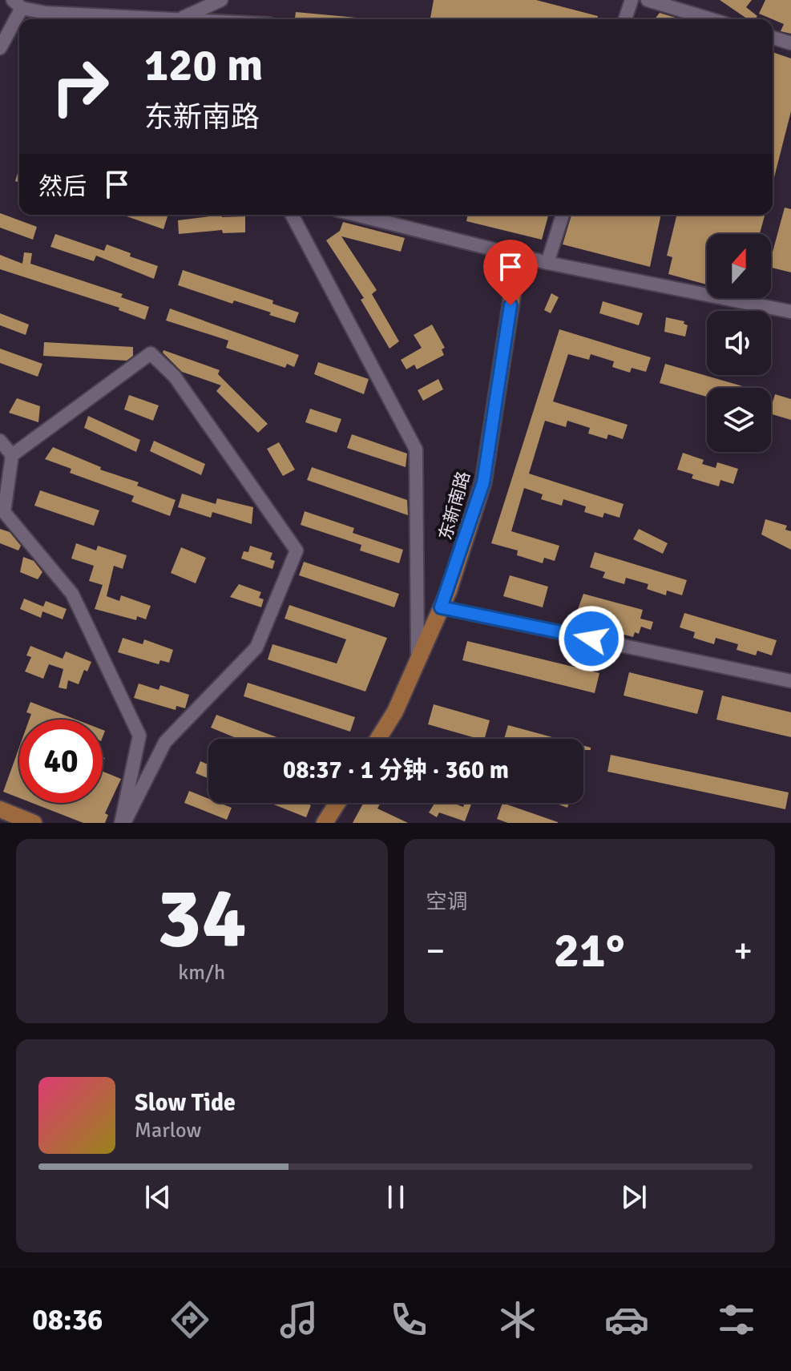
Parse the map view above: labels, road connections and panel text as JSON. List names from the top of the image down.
{
  "streets": {
    "main road": ["东新南路"]
  },
  "north": "top",
  "page": {
    "turn": ["120 m", "东新南路"],
    "then": "然后",
    "limit": "40",
    "trip": "08:37 · 1 分钟 · 360 m",
    "tile": [
      ["34", "km/h"],
      "空调"
    ],
    "heat": ["−", "21°", "+"],
    "song": ["Slow Tide", "Marlow"],
    "tabs": "08:36"
  }
}
